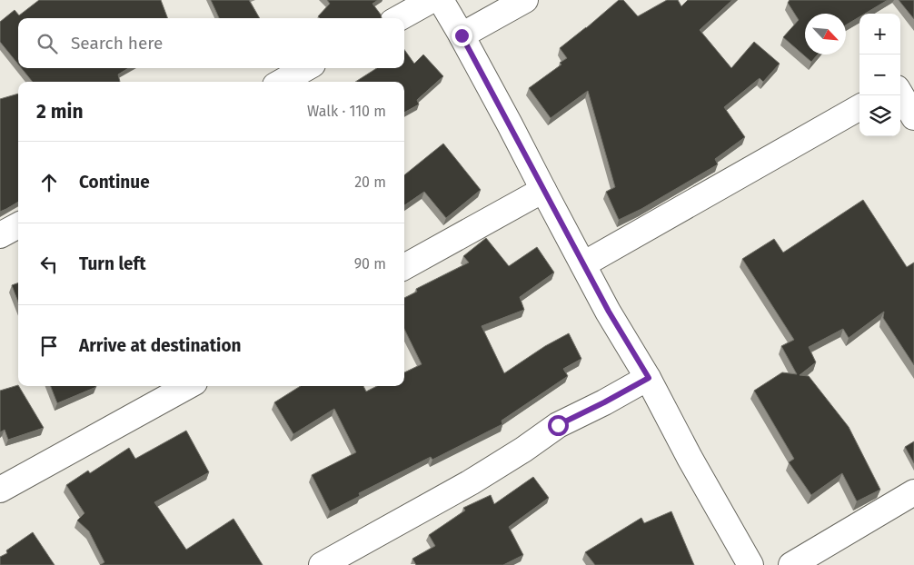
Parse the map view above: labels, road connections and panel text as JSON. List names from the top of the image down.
{
  "north": "bottom right",
  "page": {
    "map_buttons": ["+", "−"],
    "search": "Search here",
    "heading": ["2 min", "Walk · 110 m"],
    "list": [
      ["Continue", "20 m"],
      ["Turn left", "90 m"],
      "Arrive at destination"
    ]
  }
}
